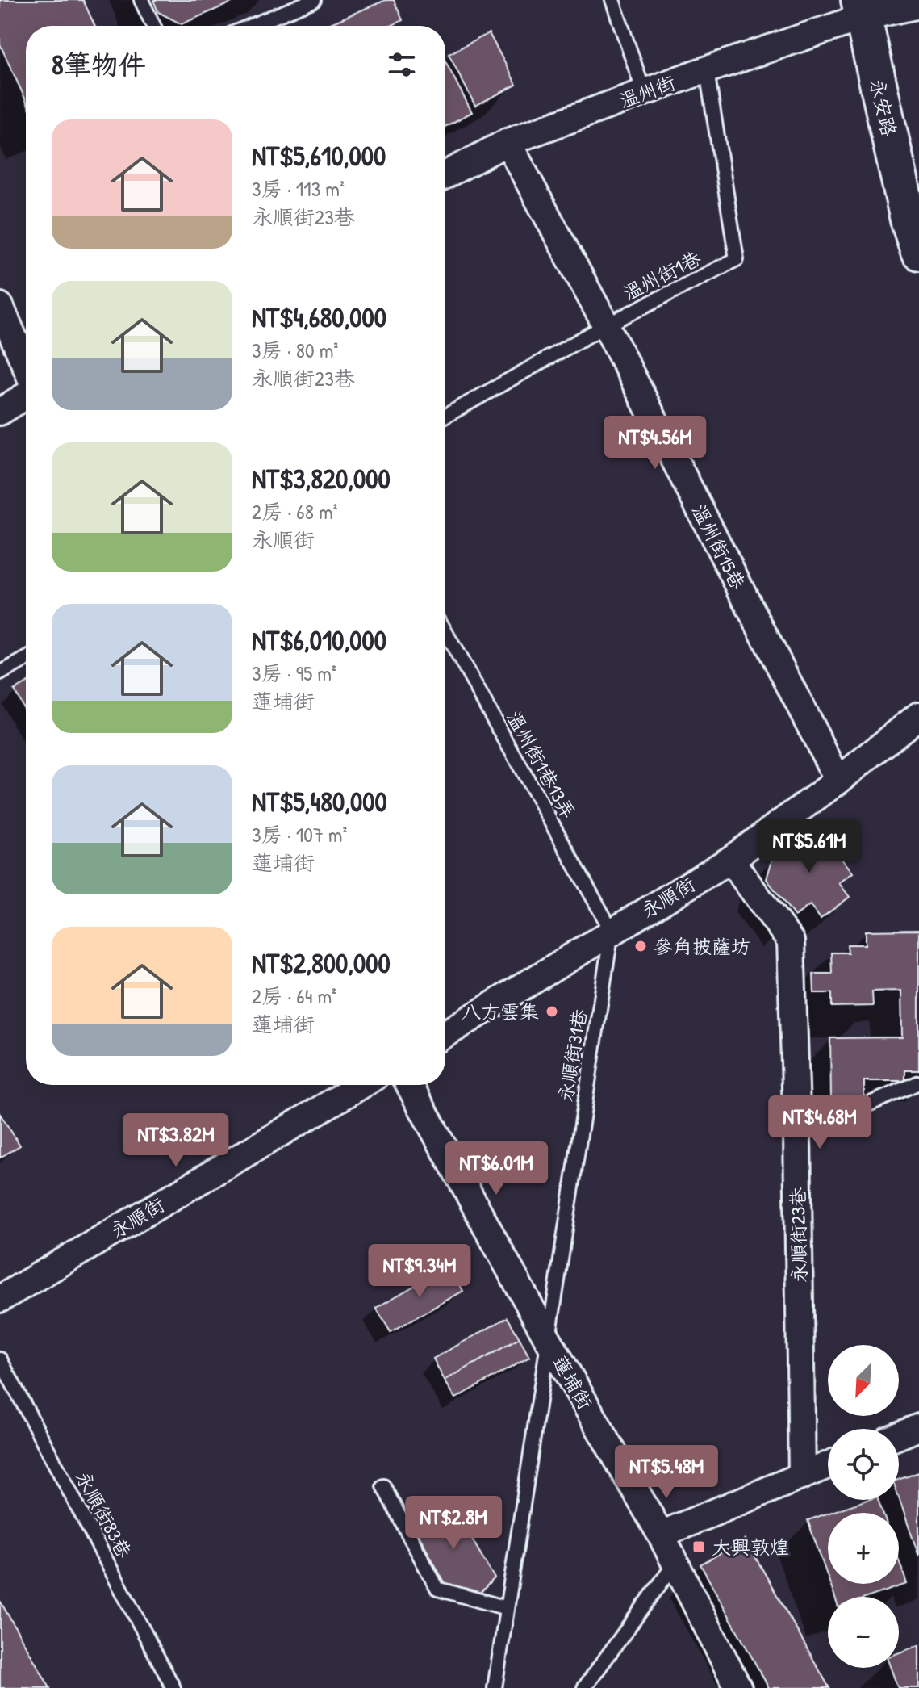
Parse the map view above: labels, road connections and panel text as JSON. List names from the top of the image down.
{
  "streets": {
    "main road": ["永安路"],
    "street": [
      "溫州街",
      "溫州街15巷",
      "永順街",
      "永順街23巷",
      "蓮埔街"
    ],
    "lane": [
      "溫州街1巷",
      "溫州街1巷13弄",
      "永順街31巷",
      "永順街83巷"
    ]
  },
  "crossings": [
    ["溫州街", "永安路"],
    ["溫州街", "溫州街1巷"],
    ["溫州街", "溫州街15巷"],
    ["溫州街1巷", "溫州街15巷"],
    ["溫州街15巷", "永順街"],
    ["溫州街1巷13弄", "永順街"],
    ["溫州街1巷13弄", "永順街31巷"],
    ["永順街", "永順街31巷"],
    ["永順街", "永順街23巷"],
    ["永順街31巷", "蓮埔街"]
  ],
  "places": {
    "other": ["參角披薩坊", "八方雲集"],
    "transit": ["大興敦煌"]
  },
  "north": "bottom left",
  "page": {
    "heading": "8筆物件",
    "list": [
      {
        "name": "NT$5,610,000",
        "note": "3房 · 113 m² · 永順街23巷"
      },
      {
        "name": "NT$4,680,000",
        "note": "3房 · 80 m² · 永順街23巷"
      },
      {
        "name": "NT$3,820,000",
        "note": "2房 · 68 m² · 永順街"
      },
      {
        "name": "NT$6,010,000",
        "note": "3房 · 95 m² · 蓮埔街"
      },
      {
        "name": "NT$5,480,000",
        "note": "3房 · 107 m² · 蓮埔街"
      },
      {
        "name": "NT$2,800,000",
        "note": "2房 · 64 m² · 蓮埔街"
      }
    ],
    "price": [
      "NT$4.56M",
      "NT$5.61M",
      "NT$4.68M",
      "NT$3.82M",
      "NT$6.01M",
      "NT$9.34M",
      "NT$5.48M",
      "NT$2.8M"
    ],
    "map_buttons": ["+", "−"]
  }
}
